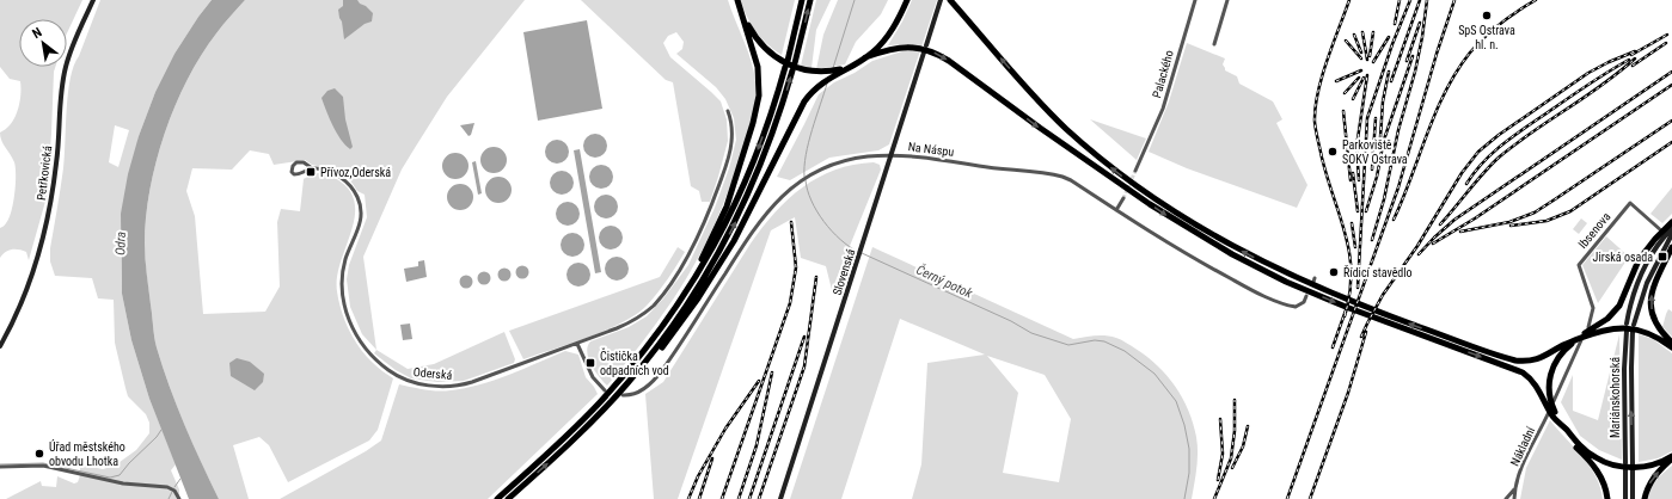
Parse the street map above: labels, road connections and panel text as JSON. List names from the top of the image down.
{
  "streets": {
    "street": [
      "Palackého",
      "Na Náspu",
      "Petřkovická",
      "Ibsenova",
      "Slovenská",
      "Oderská",
      "Mariánskohorská",
      "Nákladní"
    ]
  },
  "crossings": [
    ["Na Náspu", "Slovenská"]
  ],
  "water": ["Odra", "Černý potok"],
  "places": {
    "other": [
      "SpS Ostrava hl. n.",
      "Parkoviště SOKV Ostrava",
      "Řídicí stavědlo",
      "Úřad městského obvodu Lhotka"
    ],
    "transit": ["Přívoz,Oderská", "Jirská osada", "Čistička odpadních vod"]
  },
  "north": "top left"
}
